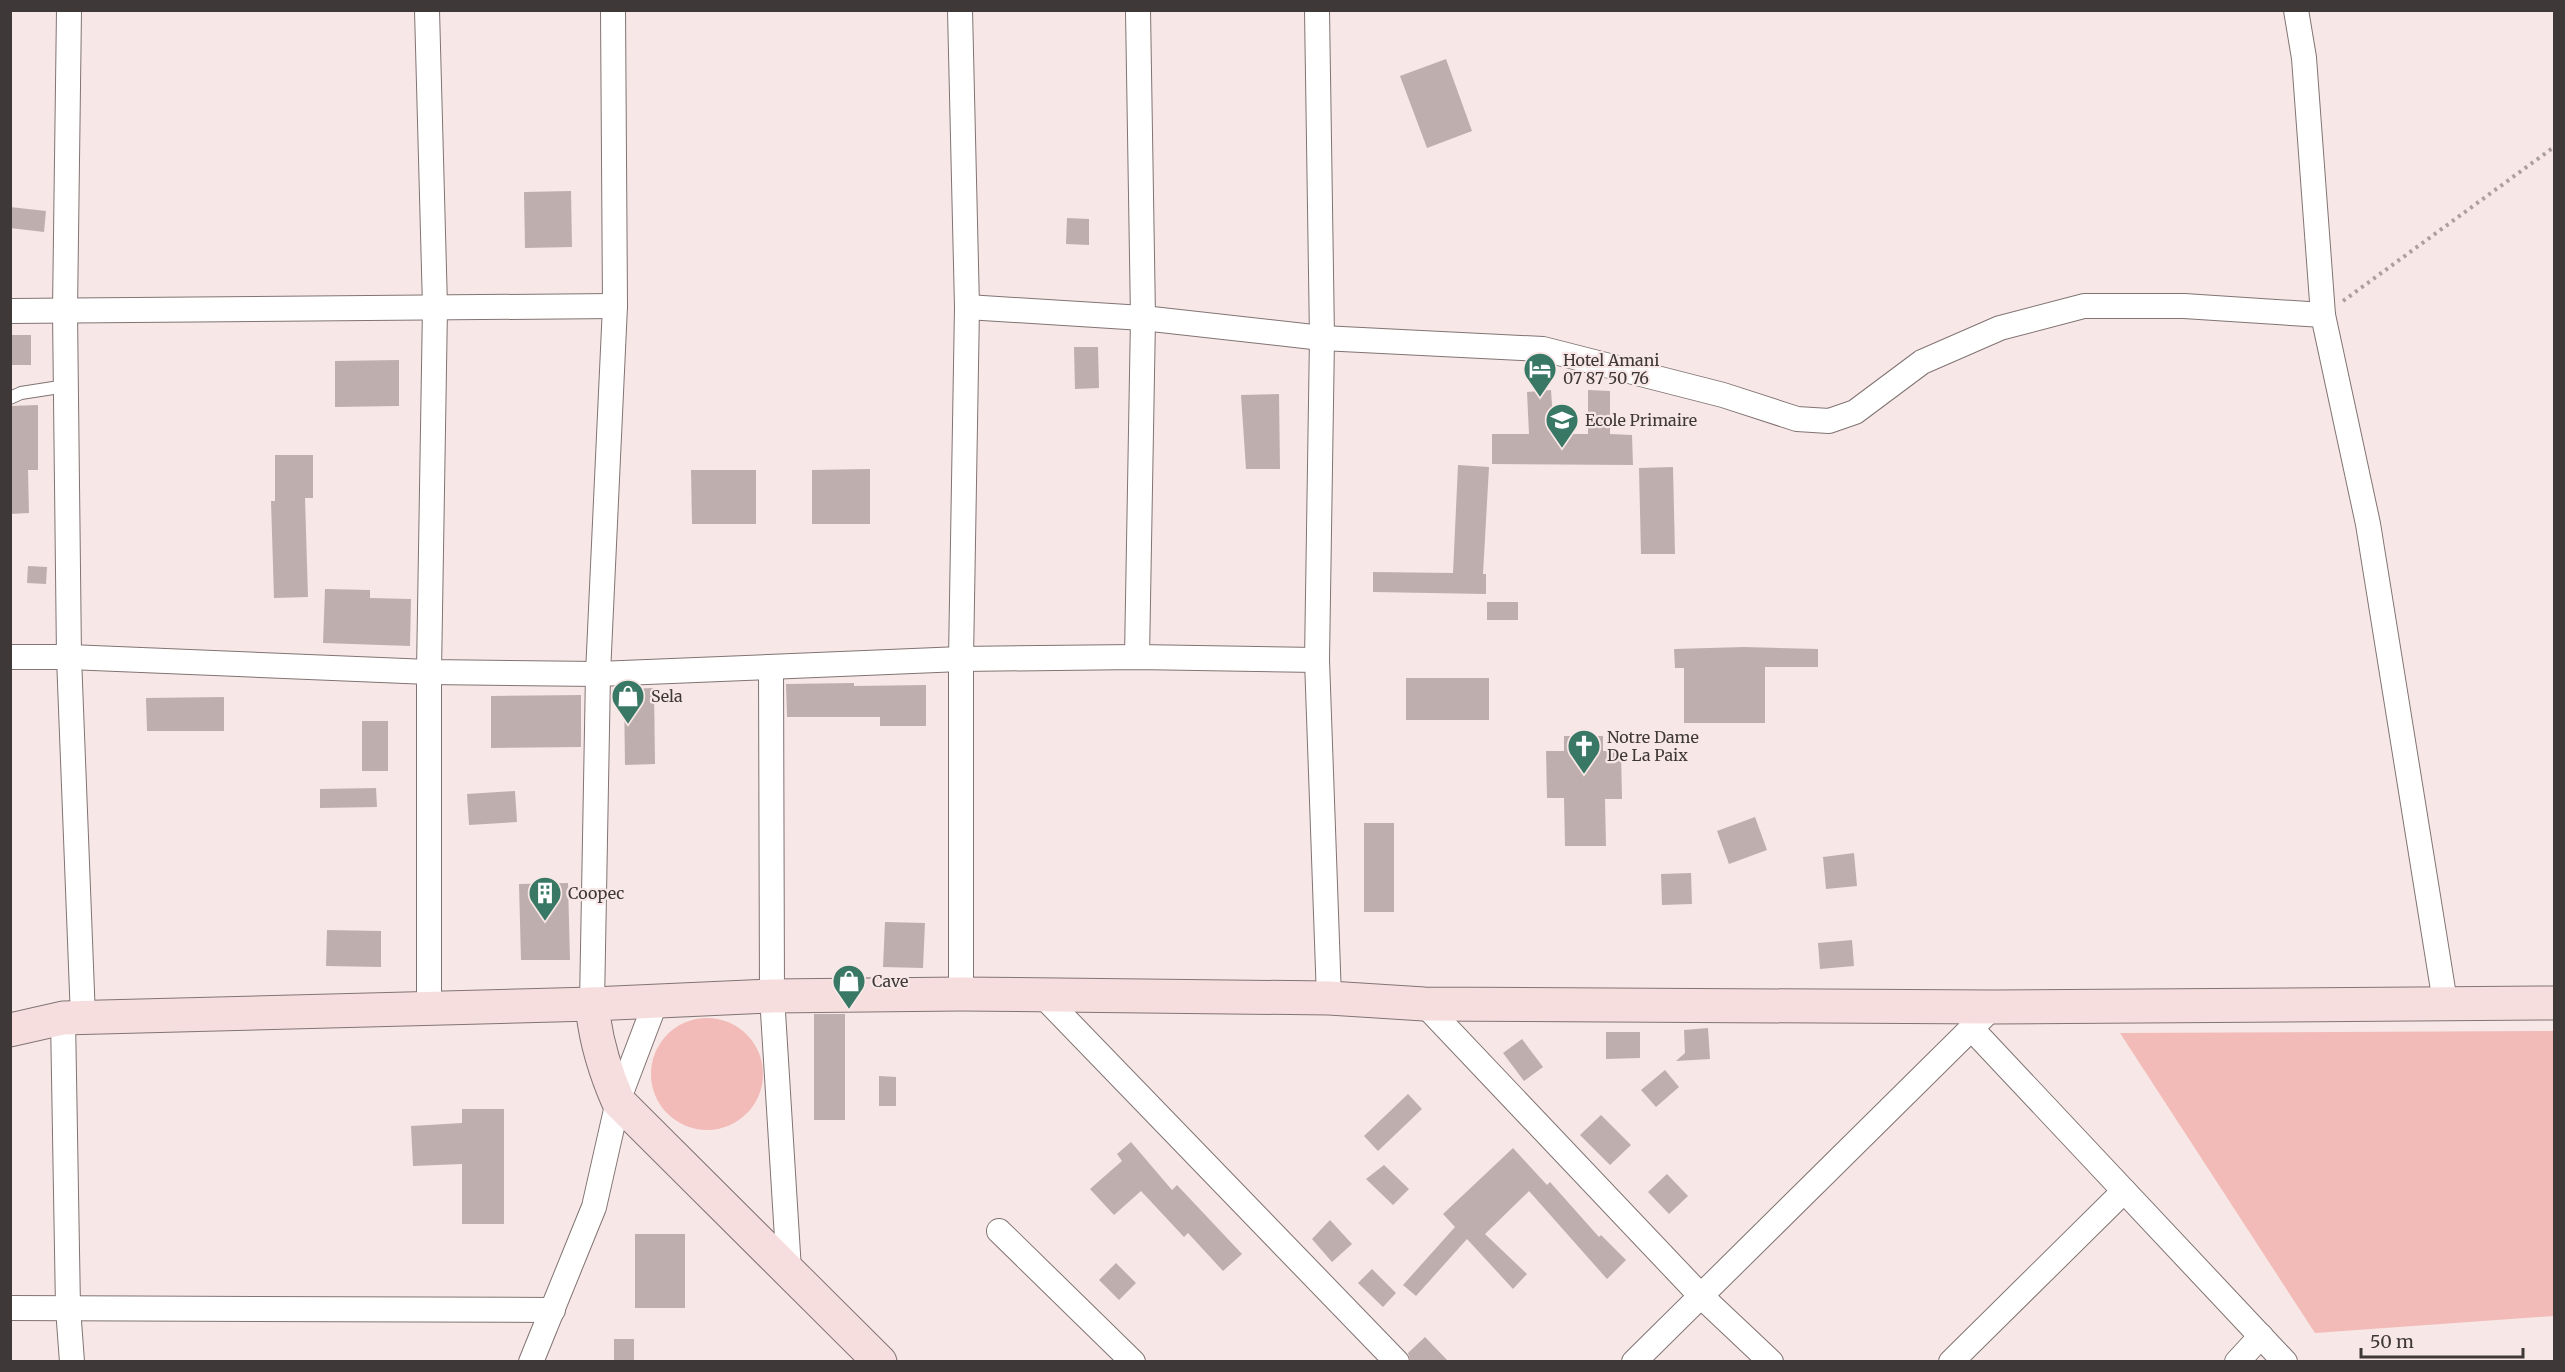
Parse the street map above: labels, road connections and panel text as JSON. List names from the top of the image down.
{
  "places": {
    "hotel": ["Hotel Amani 07 87 50 76"],
    "school or university": ["Ecole Primaire"],
    "shop": ["Sela", "Cave"],
    "church": ["Notre Dame De La Paix"],
    "building": ["Coopec"]
  },
  "scale_bar": "50 m"
}
